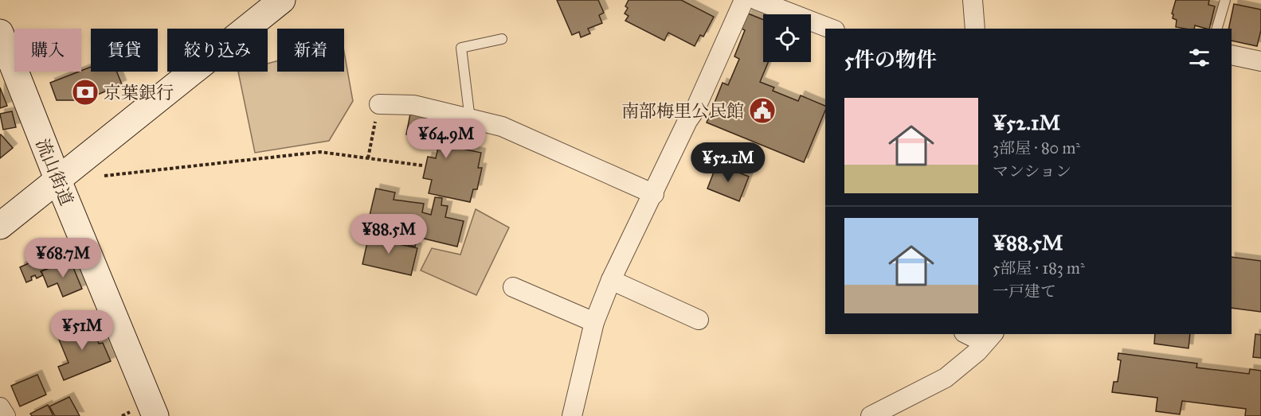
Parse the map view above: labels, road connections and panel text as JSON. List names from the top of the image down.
{
  "streets": {
    "street": ["流山街道"]
  },
  "places": {
    "bank": ["京葉銀行"],
    "public building": ["南部梅里公民館"]
  },
  "page": {
    "chip": [
      "購入",
      "賃貸",
      "絞り込み",
      "新着"
    ],
    "heading": "5件の物件",
    "list": [
      {
        "name": "¥52.1M",
        "note": "3部屋 · 80 m² · マンション"
      },
      {
        "name": "¥88.5M",
        "note": "5部屋 · 183 m² · 一戸建て"
      }
    ],
    "price": [
      "¥64.9M",
      "¥52.1M",
      "¥88.5M",
      "¥68.7M",
      "¥51M"
    ]
  }
}
